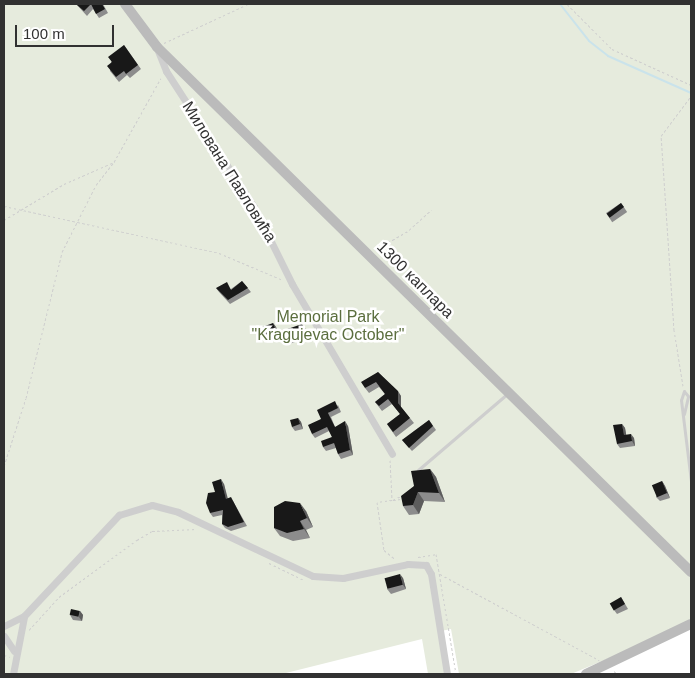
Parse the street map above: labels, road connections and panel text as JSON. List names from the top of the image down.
{
  "streets": {
    "main road": ["1300 каплара"],
    "street": ["Милована Павловића"]
  },
  "crossings": [
    ["Милована Павловића", "1300 каплара"]
  ],
  "parks": ["Memorial Park \"Kragujevac October\""],
  "scale_bar": "100 m"
}
